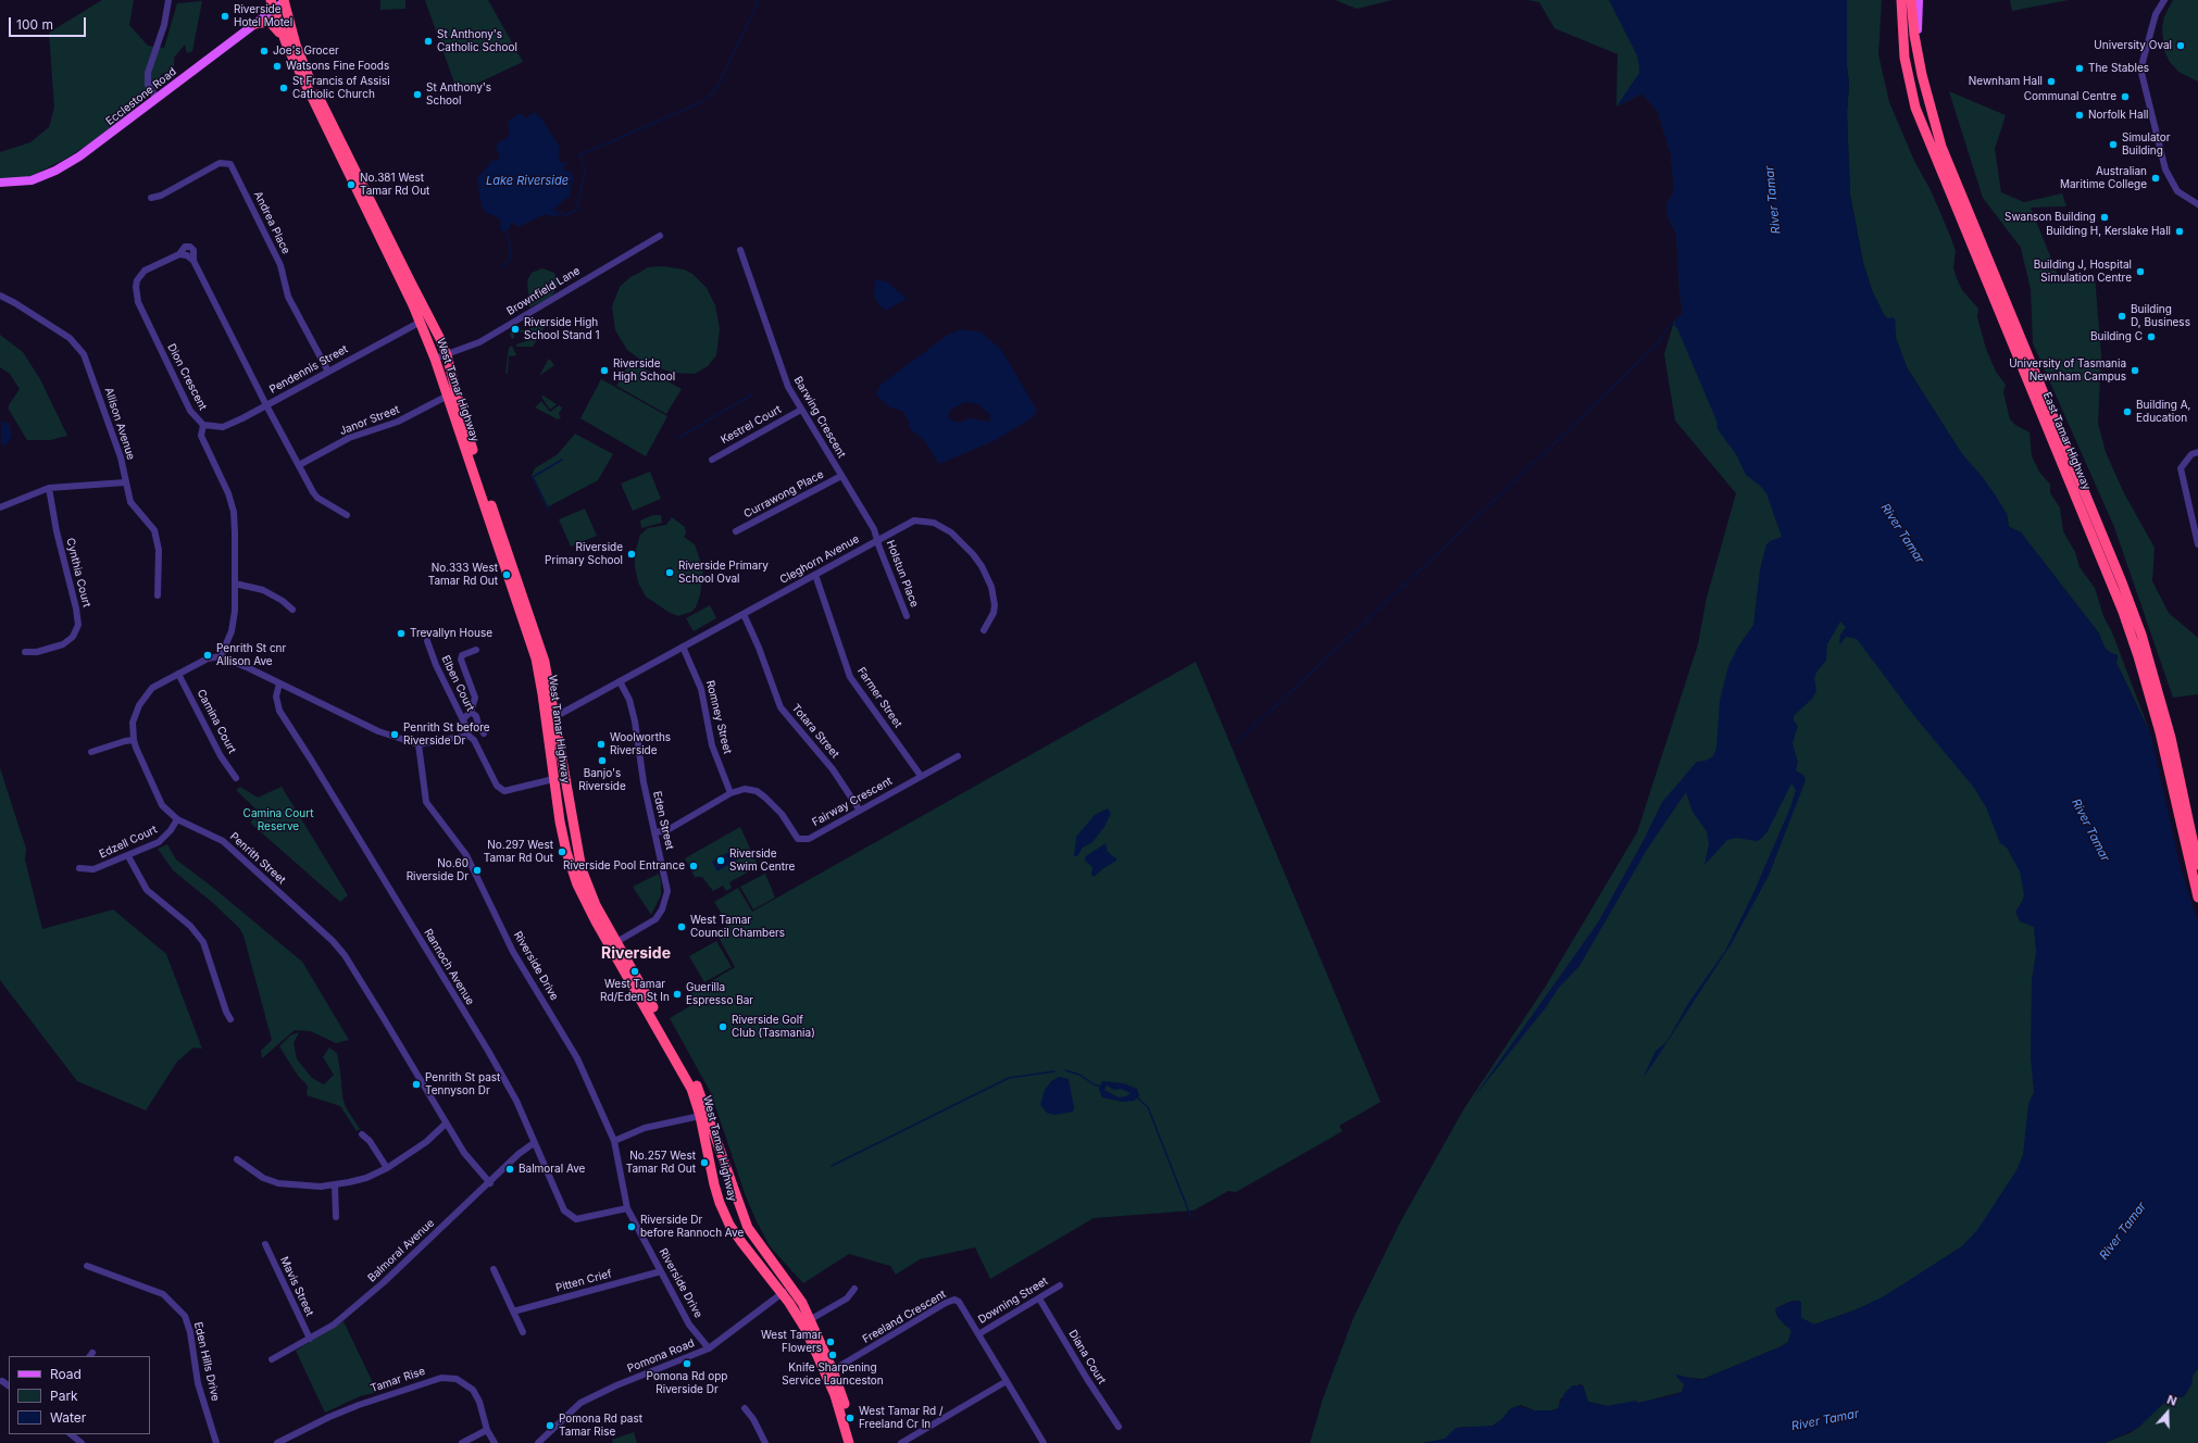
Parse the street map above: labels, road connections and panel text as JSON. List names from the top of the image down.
{
  "streets": {
    "highway": ["West Tamar Highway", "East Tamar Highway"],
    "main road": ["Ecclestone Road"],
    "street": [
      "Andrea Place",
      "Brownfield Lane",
      "Pendennis Street",
      "Dion Crescent",
      "Barwing Crescent",
      "Janor Street",
      "Allison Avenue",
      "Kestrel Court",
      "Currawong Place",
      "Cleghorn Avenue",
      "Cynthia Court",
      "Holstun Place",
      "Elben Court",
      "Farmer Street",
      "Romney Street",
      "Camina Court",
      "Totara Street",
      "Fairway Crescent",
      "Eden Street",
      "Edzell Court",
      "Penrith Street",
      "Riverside Drive",
      "Rannoch Avenue",
      "Balmoral Avenue",
      "Pitten Crief",
      "Mavis Street",
      "Downing Street",
      "Freeland Crescent",
      "Pomona Road",
      "Diana Court",
      "Eden Hills Drive",
      "Tamar Rise"
    ]
  },
  "crossings": [
    ["Ecclestone Road", "West Tamar Highway"],
    ["Andrea Place", "Pendennis Street"],
    ["Brownfield Lane", "West Tamar Highway"],
    ["Pendennis Street", "Dion Crescent"],
    ["Pendennis Street", "West Tamar Highway"],
    ["Dion Crescent", "Janor Street"],
    ["Dion Crescent", "Penrith Street"],
    ["West Tamar Highway", "Janor Street"],
    ["West Tamar Highway", "Cleghorn Avenue"],
    ["West Tamar Highway", "Eden Street"],
    ["West Tamar Highway", "Freeland Crescent"],
    ["West Tamar Highway", "Pomona Road"],
    ["Barwing Crescent", "Kestrel Court"],
    ["Barwing Crescent", "Currawong Place"],
    ["Barwing Crescent", "Cleghorn Avenue"],
    ["Barwing Crescent", "Holstun Place"],
    ["Cleghorn Avenue", "Holstun Place"],
    ["Cleghorn Avenue", "Farmer Street"],
    ["Cleghorn Avenue", "Romney Street"],
    ["Cleghorn Avenue", "Totara Street"],
    ["Cleghorn Avenue", "Eden Street"],
    ["Farmer Street", "Fairway Crescent"],
    ["Romney Street", "Fairway Crescent"],
    ["Camina Court", "Penrith Street"],
    ["Totara Street", "Fairway Crescent"],
    ["Fairway Crescent", "Eden Street"],
    ["Edzell Court", "Penrith Street"],
    ["Penrith Street", "Balmoral Avenue"],
    ["Riverside Drive", "Rannoch Avenue"],
    ["Riverside Drive", "Pitten Crief"],
    ["Riverside Drive", "Pomona Road"],
    ["Rannoch Avenue", "Balmoral Avenue"],
    ["Balmoral Avenue", "Mavis Street"],
    ["Downing Street", "Freeland Crescent"],
    ["Downing Street", "Diana Court"]
  ],
  "districts": ["Riverside"],
  "water": ["Lake Riverside", "River Tamar"],
  "parks": ["Camina Court Reserve"],
  "places": [
    "Riverside Hotel Motel",
    "St Anthony's Catholic School",
    "University Oval",
    "Joe's Grocer",
    "Watsons Fine Foods",
    "The Stables",
    "Newnham Hall",
    "St Francis of Assisi Catholic Church",
    "St Anthony's School",
    "Communal Centre",
    "Norfolk Hall",
    "Simulator Building",
    "Australian Maritime College",
    "No.381 West Tamar Rd Out",
    "Swanson Building",
    "Building H, Kerslake Hall",
    "Building J, Hospital Simulation Centre",
    "Building D, Business",
    "Riverside High School Stand 1",
    "Building C",
    "Riverside High School",
    "University of Tasmania Newnham Campus",
    "Building A, Education",
    "Riverside Primary School",
    "Riverside Primary School Oval",
    "No.333 West Tamar Rd Out",
    "Trevallyn House",
    "Penrith St cnr Allison Ave",
    "Penrith St before Riverside Dr",
    "Woolworths Riverside",
    "Banjo's Riverside",
    "No.297 West Tamar Rd Out",
    "Riverside Swim Centre",
    "Riverside Pool Entrance",
    "No.60 Riverside Dr",
    "West Tamar Council Chambers",
    "West Tamar Rd/Eden St In",
    "Guerilla Espresso Bar",
    "Riverside Golf Club (Tasmania)",
    "Penrith St past Tennyson Dr",
    "No.257 West Tamar Rd Out",
    "Balmoral Ave",
    "Riverside Dr before Rannoch Ave",
    "West Tamar Flowers",
    "Knife Sharpening Service Launceston",
    "Pomona Rd opp Riverside Dr",
    "West Tamar Rd / Freeland Cr In",
    "Pomona Rd past Tamar Rise"
  ],
  "legend": ["Road", "Park", "Water"],
  "scale_bar": "100 m",
  "north": "top"
}
